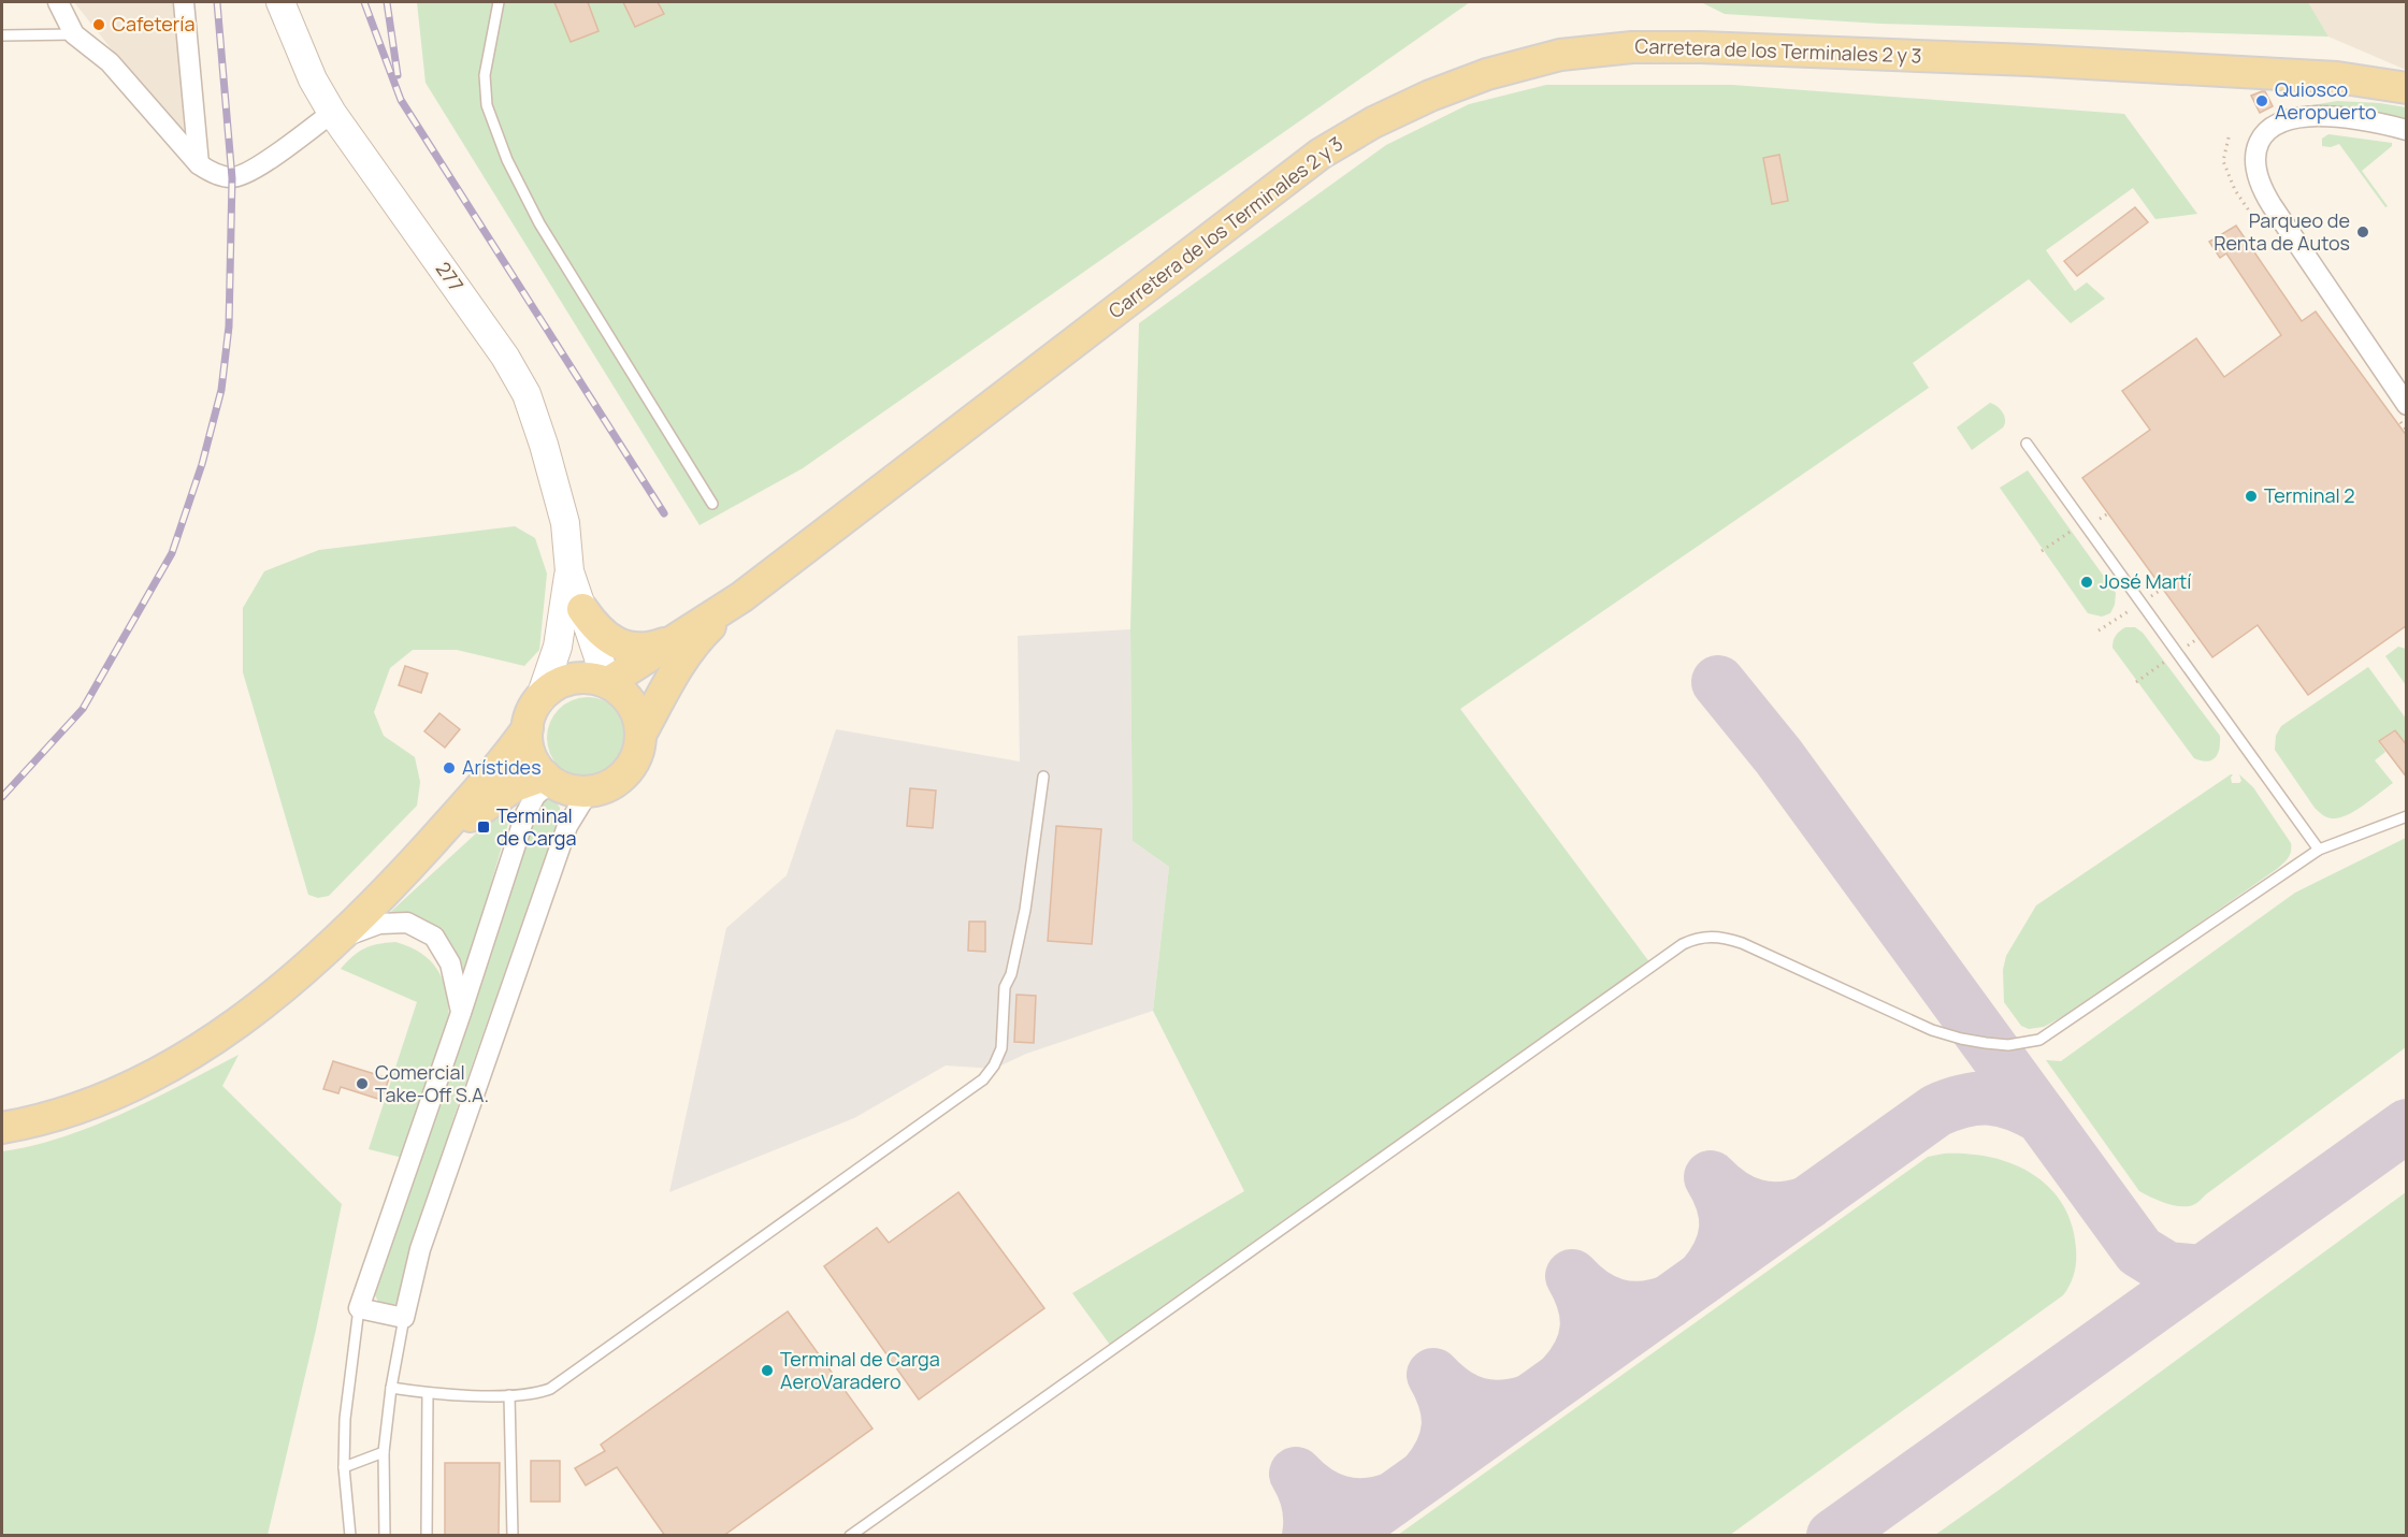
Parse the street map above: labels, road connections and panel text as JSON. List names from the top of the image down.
{
  "streets": {
    "main road": ["Carretera de los Terminales 2 y 3"],
    "street": ["277"]
  },
  "crossings": [
    ["Carretera de los Terminales 2 y 3", "277"]
  ],
  "places": {
    "other": [
      "Cafetería",
      "Quiosco Aeropuerto",
      "Parqueo de Renta de Autos",
      "Terminal 2",
      "José Martí",
      "Arístides",
      "Comercial Take-Off S.A.",
      "Terminal de Carga AeroVaradero"
    ],
    "transit": ["Terminal de Carga"]
  }
}
